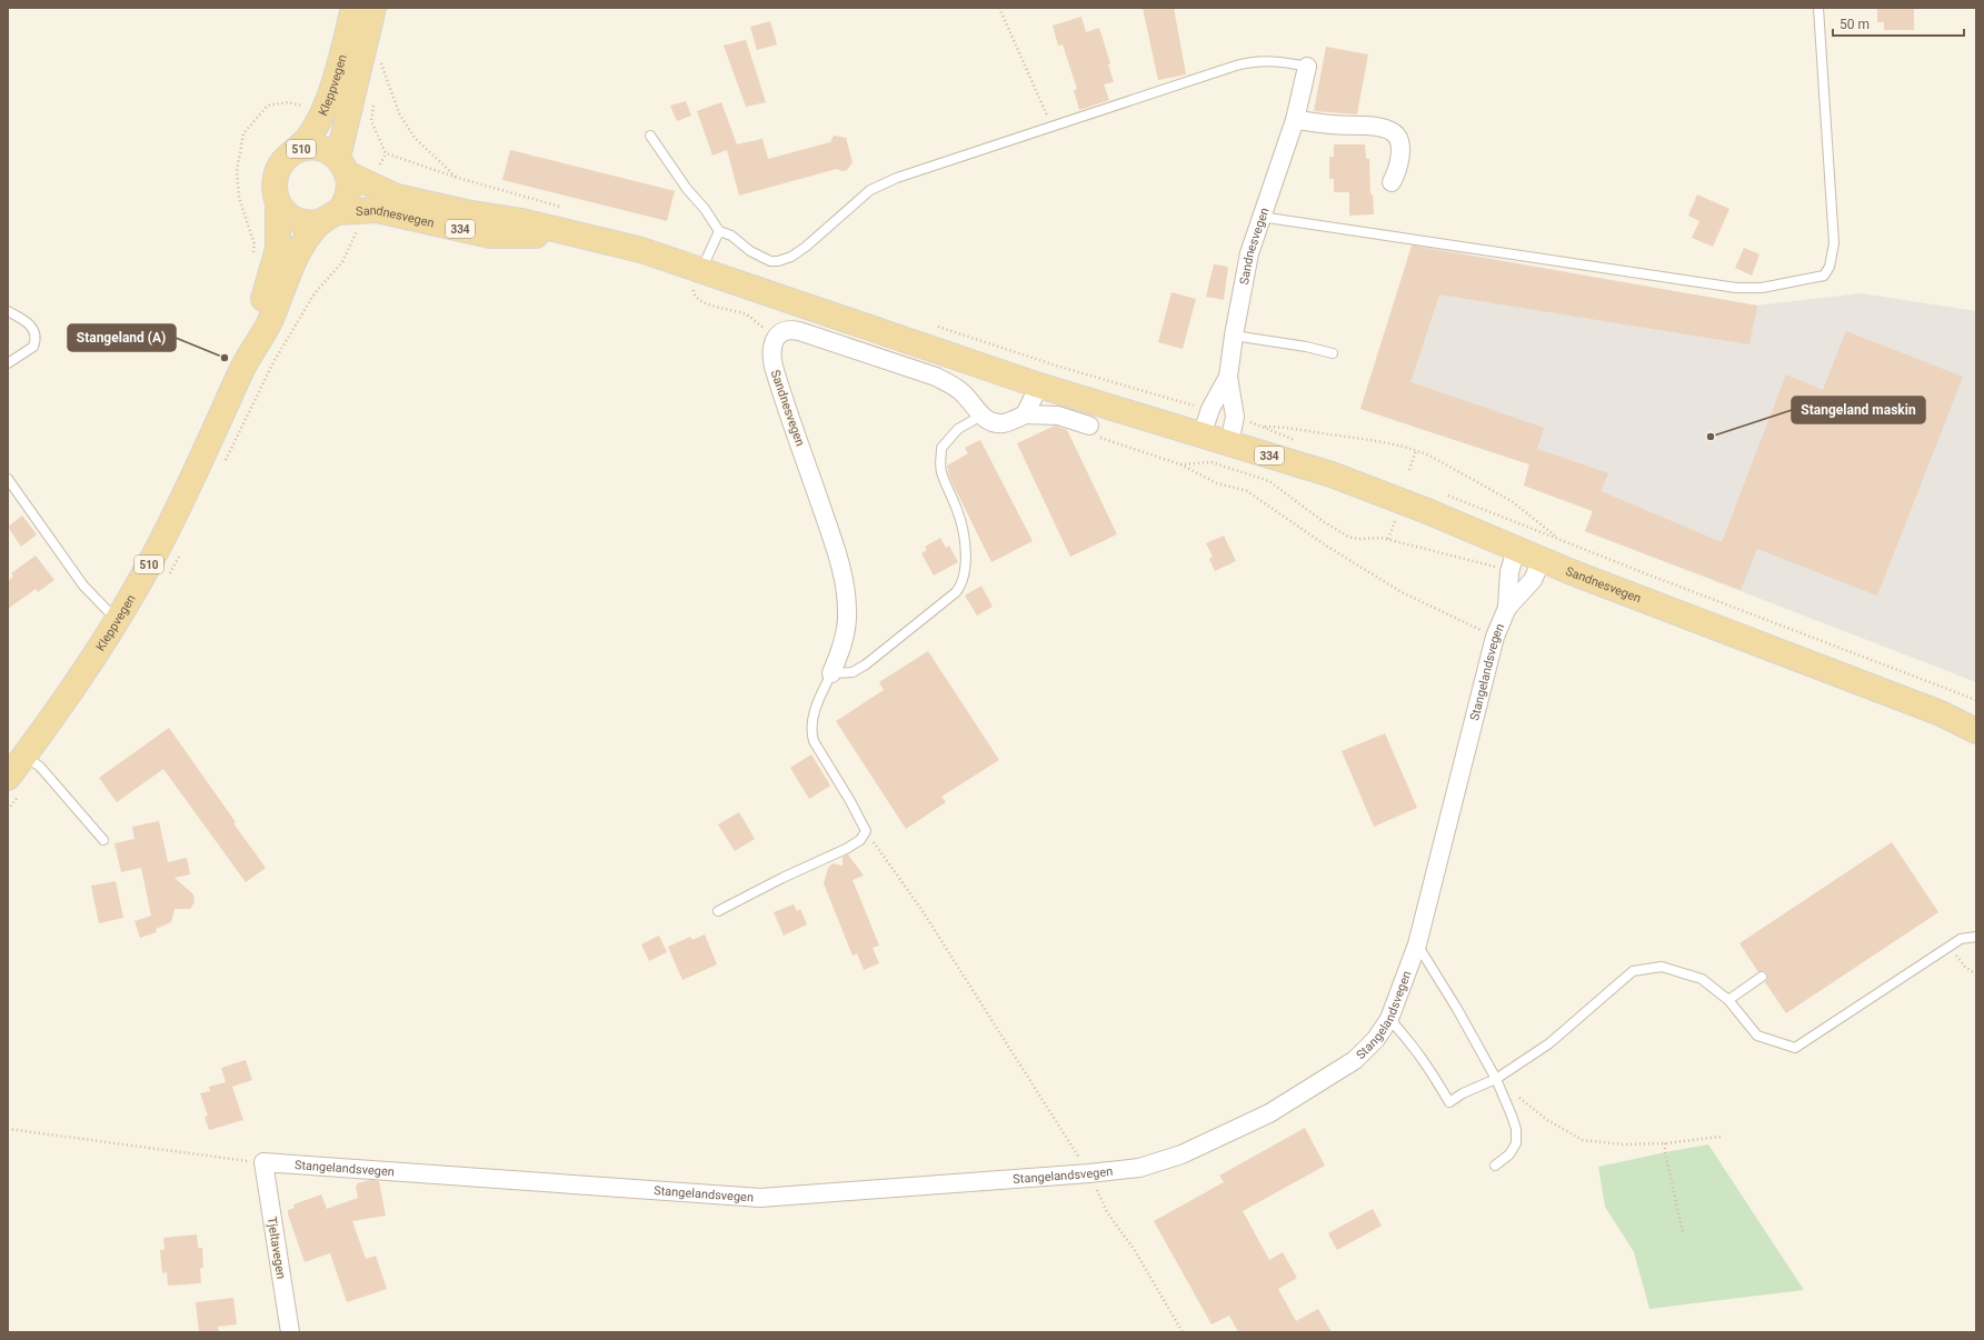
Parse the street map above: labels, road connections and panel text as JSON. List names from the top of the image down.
{
  "streets": {
    "main road": [
      "Kleppvegen",
      "510",
      "Sandnesvegen",
      "334"
    ],
    "street": ["Stangelandsvegen", "Tjeltavegen"]
  },
  "crossings": [
    ["Kleppvegen", "510"],
    ["Kleppvegen", "Sandnesvegen"],
    ["510", "Sandnesvegen"],
    ["Sandnesvegen", "334"],
    ["Sandnesvegen", "Stangelandsvegen"],
    ["Stangelandsvegen", "Tjeltavegen"]
  ],
  "places": ["Stangeland (A)", "Stangeland maskin"],
  "scale_bar": "50 m"
}
